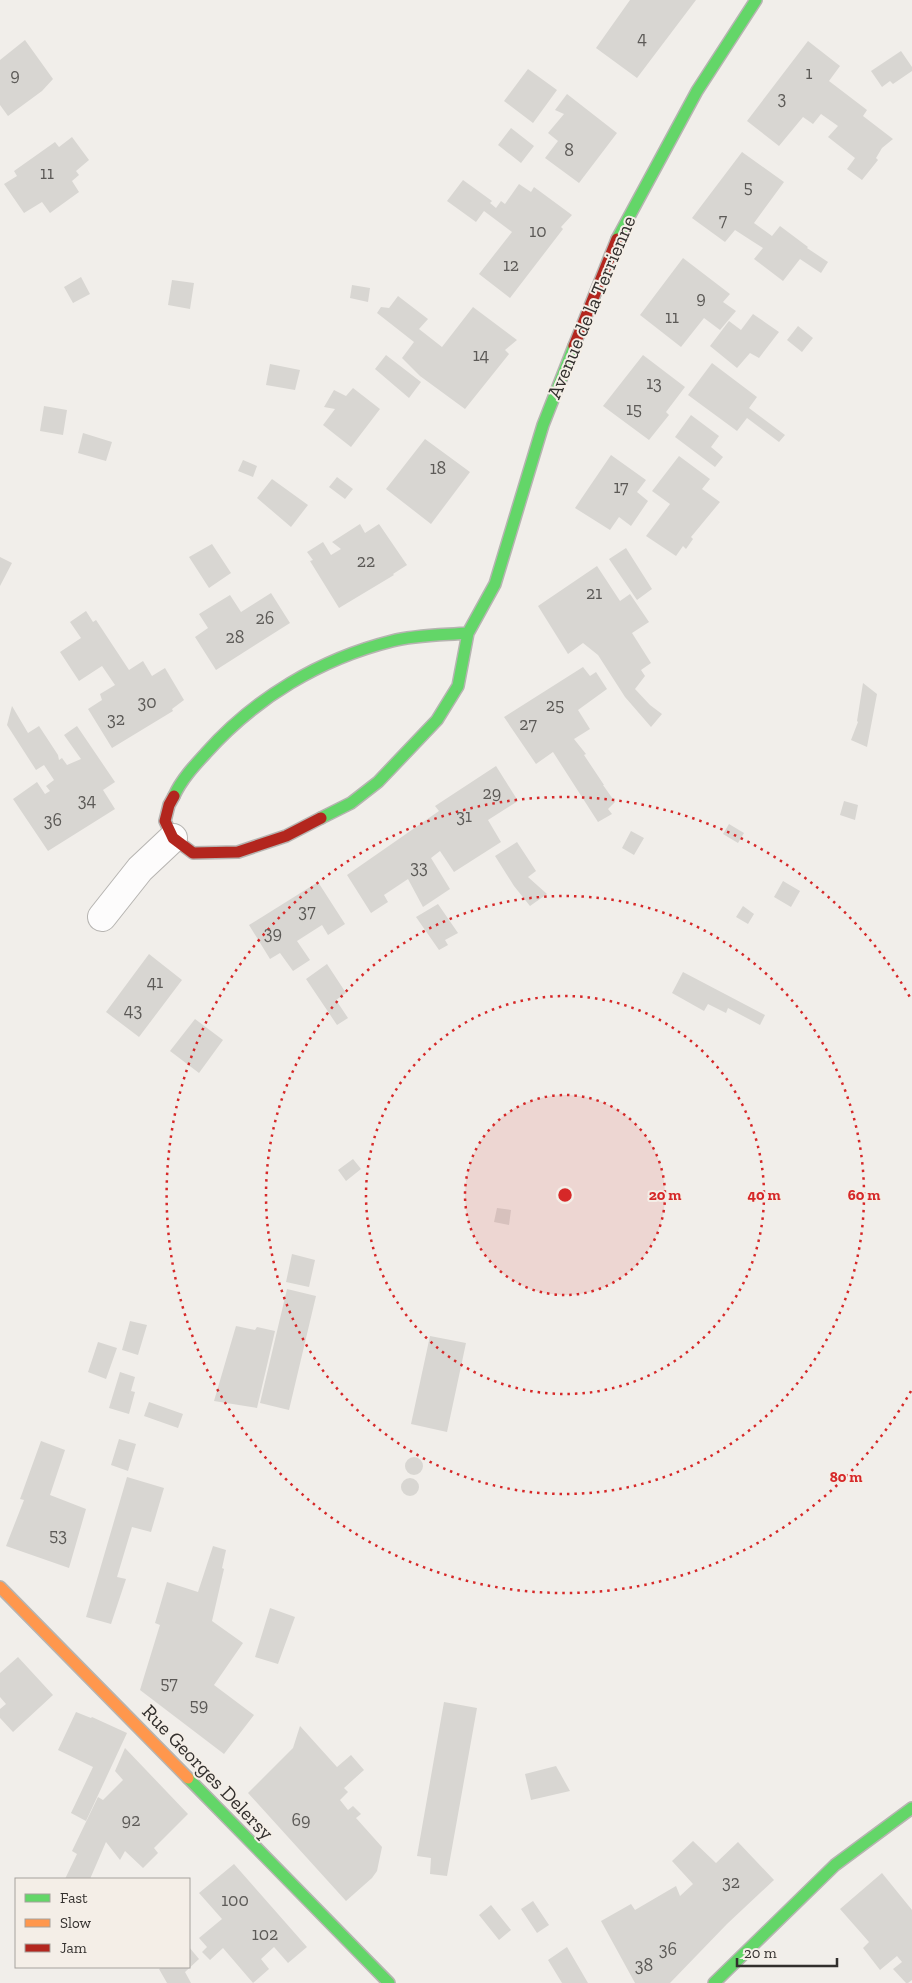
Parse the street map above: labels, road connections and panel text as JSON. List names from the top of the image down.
{
  "streets": {
    "street": ["Avenue de la Terrienne", "Rue Georges Delersy"]
  },
  "house_numbers": [
    "4",
    "1",
    "9",
    "3",
    "8",
    "11",
    "5",
    "7",
    "10",
    "12",
    "9",
    "11",
    "14",
    "13",
    "15",
    "18",
    "17",
    "22",
    "21",
    "26",
    "28",
    "30",
    "25",
    "32",
    "27",
    "29",
    "34",
    "31",
    "36",
    "33",
    "37",
    "39",
    "41",
    "43",
    "53",
    "57",
    "59",
    "92",
    "69",
    "32",
    "100",
    "102",
    "36",
    "38"
  ],
  "legend": ["Fast", "Slow", "Jam"],
  "scale_bar": "20 m",
  "rings": [
    "20 m",
    "40 m",
    "60 m",
    "80 m"
  ]
}
